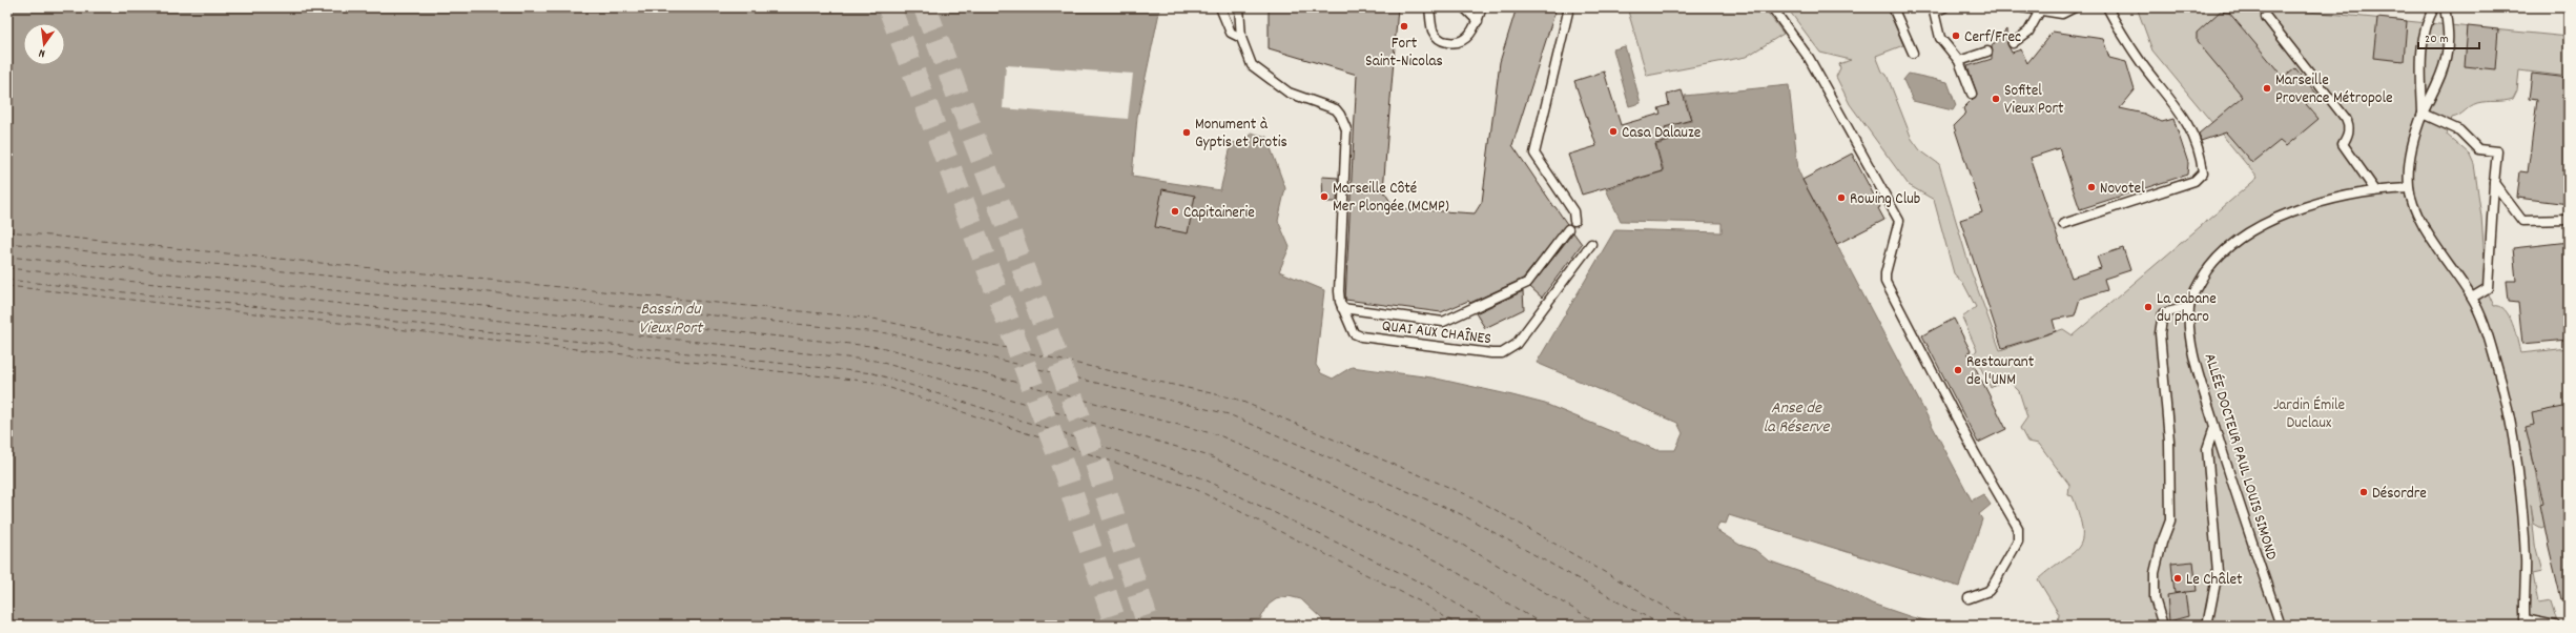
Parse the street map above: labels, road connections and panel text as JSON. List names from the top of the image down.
{
  "streets": {
    "lane": ["QUAI AUX CHAÎNES", "ALLÉE DOCTEUR PAUL LOUIS SIMOND"]
  },
  "water": ["Bassin du Vieux Port", "Anse de la Réserve"],
  "parks": ["Jardin Émile Duclaux"],
  "places": [
    "Fort Saint-Nicolas",
    "Cerf/Frec",
    "Marseille Provence Métropole",
    "Sofitel Vieux Port",
    "Casa Dalauze",
    "Monument à Gyptis et Protis",
    "Novotel",
    "Marseille Côté Mer Plongée (MCMP)",
    "Rowing Club",
    "Capitainerie",
    "La cabane du pharo",
    "Restaurant de l'UNM",
    "Désordre",
    "Le Châlet"
  ],
  "scale_bar": "20 m",
  "north": "bottom"
}
